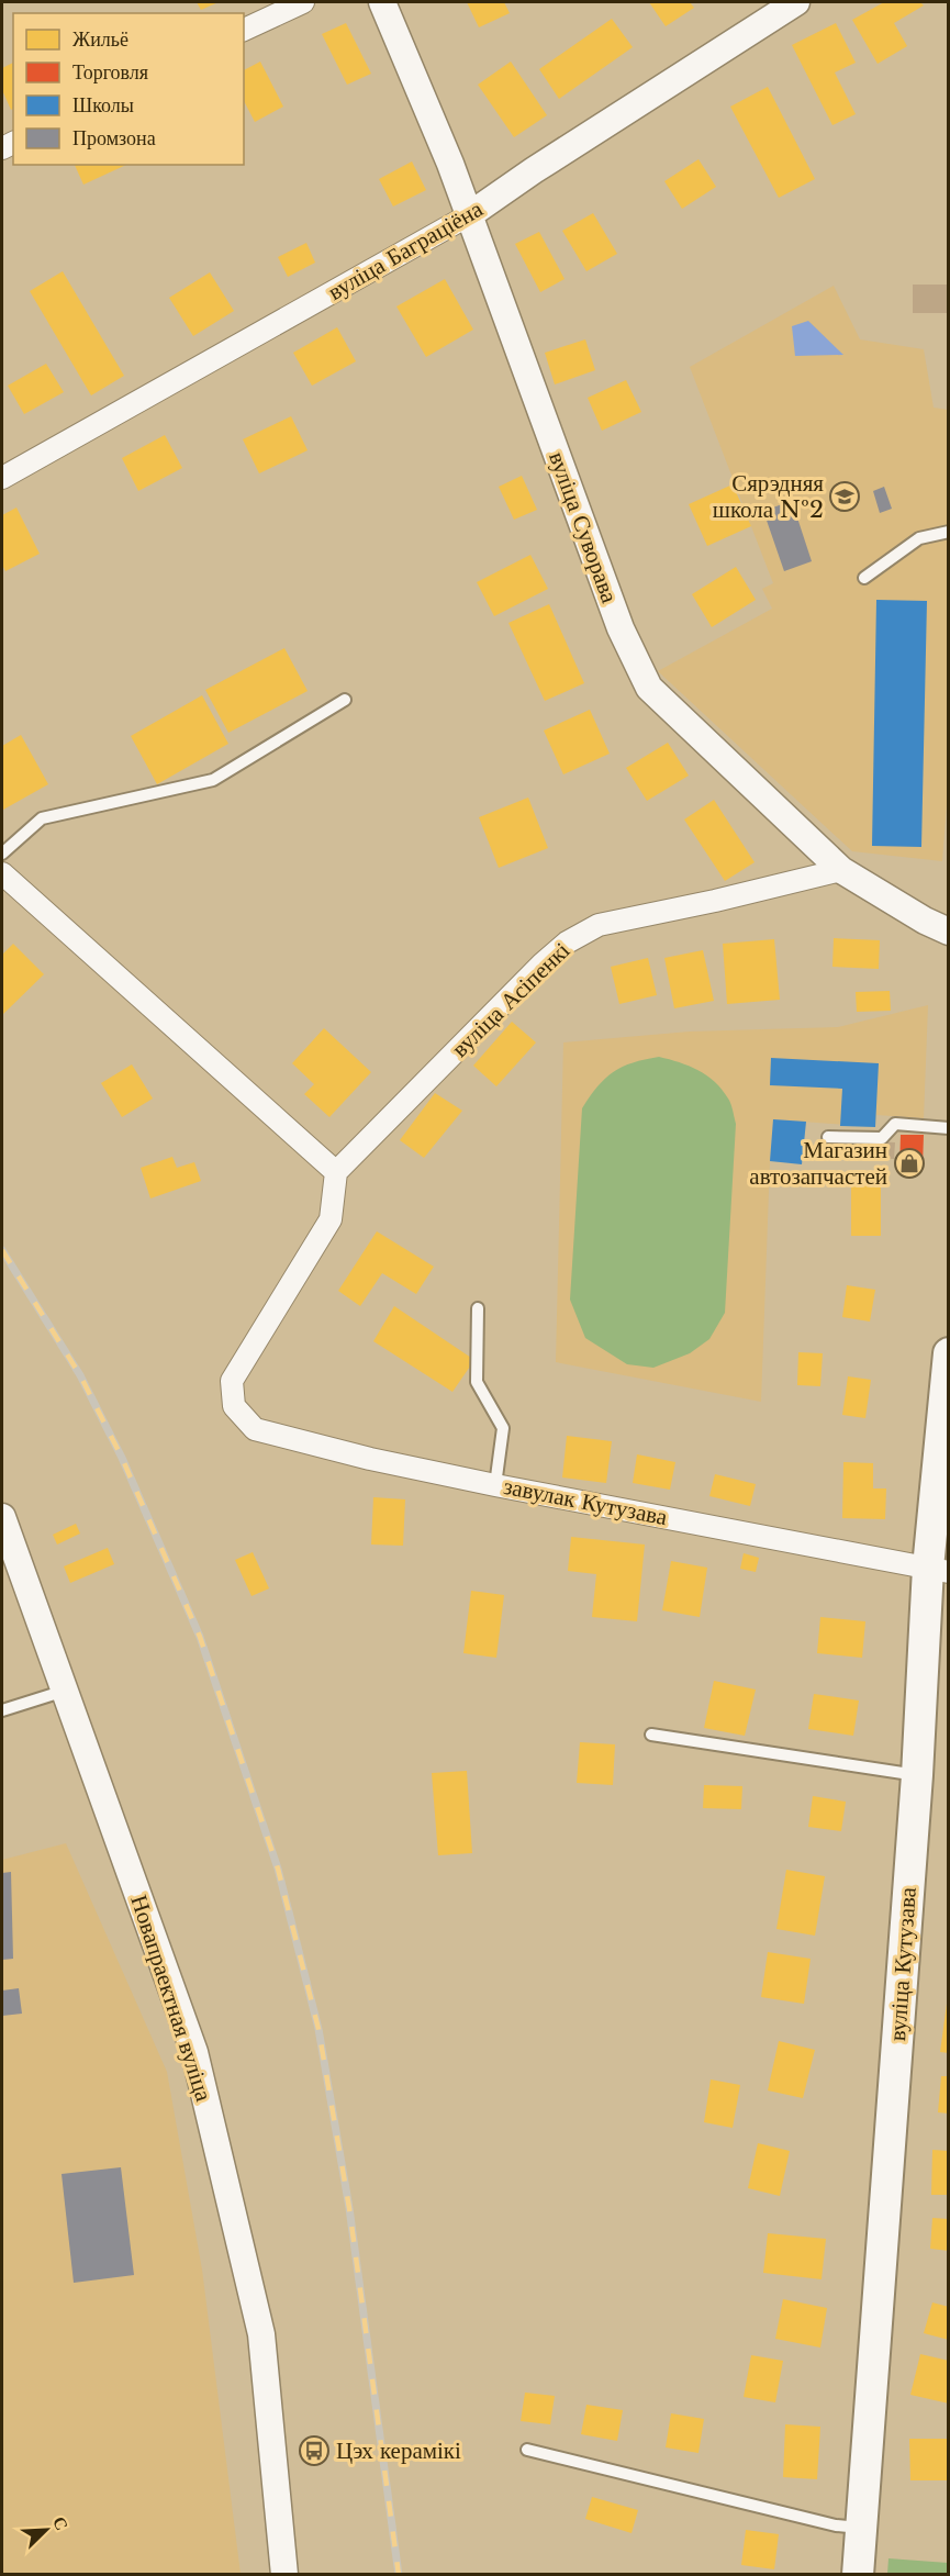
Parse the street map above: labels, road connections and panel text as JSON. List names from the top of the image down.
{
  "streets": {
    "main road": ["вуліца Кутузава"],
    "street": [
      "вуліца Баграціёна",
      "вуліца Суворава",
      "вуліца Асіпенкі",
      "завулак Кутузава",
      "Новапраектная вуліца"
    ]
  },
  "crossings": [
    ["вуліца Баграціёна", "вуліца Суворава"],
    ["вуліца Суворава", "вуліца Асіпенкі"],
    ["вуліца Асіпенкі", "завулак Кутузава"],
    ["завулак Кутузава", "вуліца Кутузава"]
  ],
  "places": {
    "school or university": ["Сярэдняя школа №2"],
    "shop": ["Магазин автозапчастей"],
    "bus stop": ["Цэх керамікі"]
  },
  "legend": [
    "Жильё",
    "Торговля",
    "Школы",
    "Промзона"
  ],
  "north": "top right"
}
